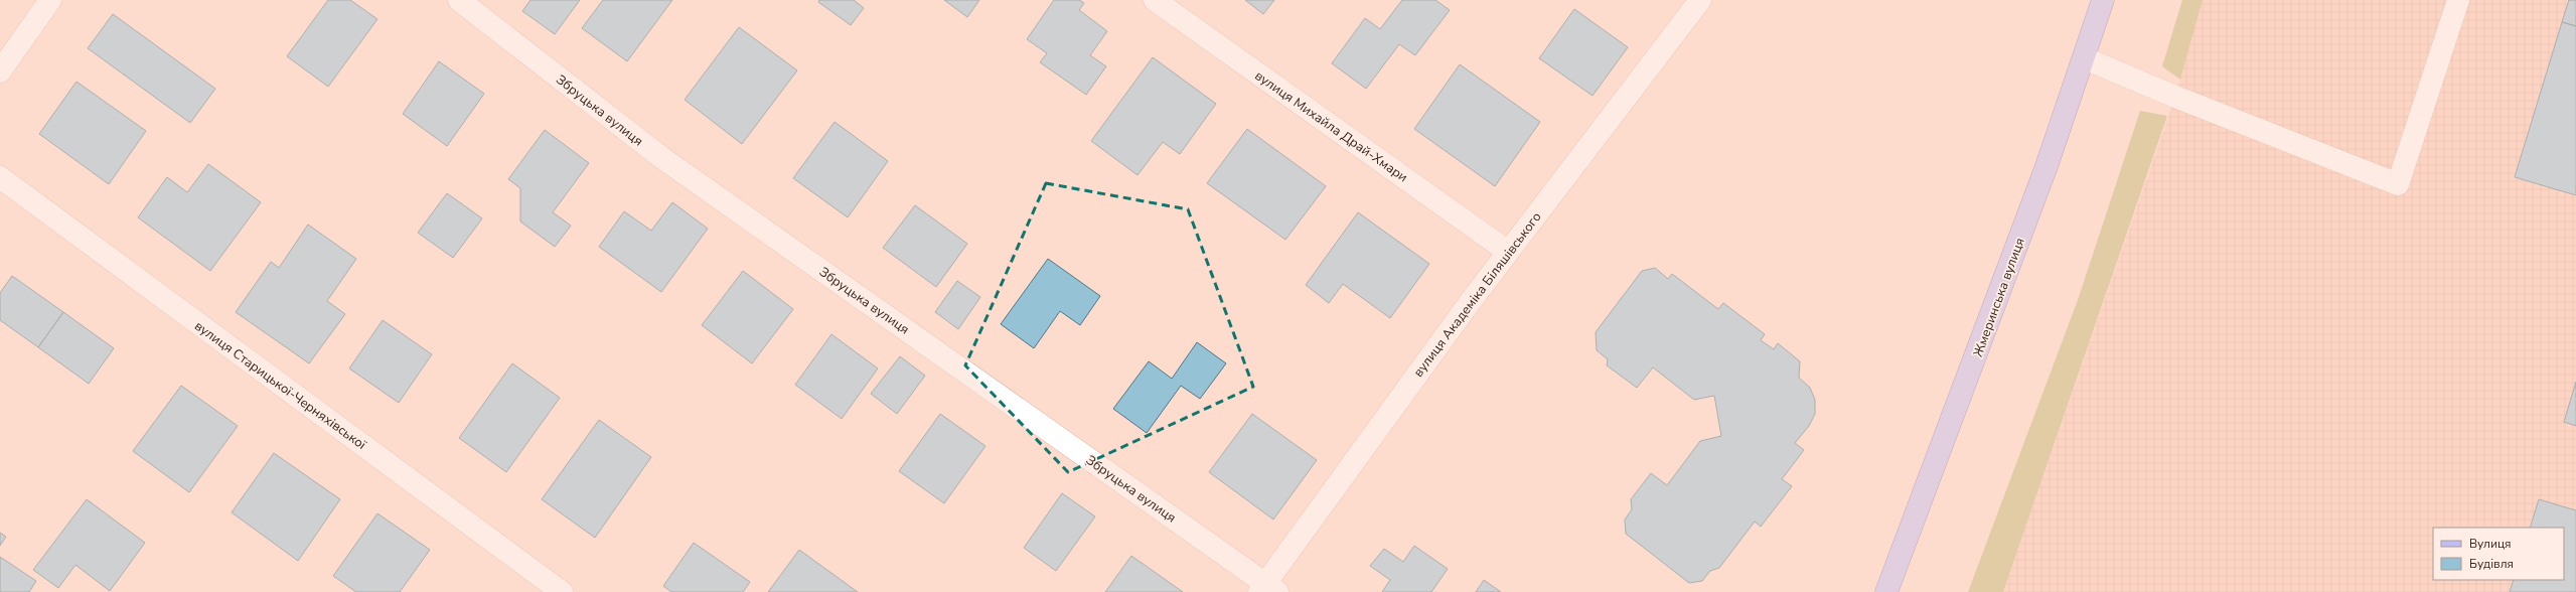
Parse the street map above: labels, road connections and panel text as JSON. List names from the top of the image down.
{
  "streets": {
    "main road": ["Жмеринська вулиця"],
    "street": [
      "Збруцька вулиця",
      "вулиця Михайла Драй-Хмари",
      "вулиця Академіка Біляшівського",
      "вулиця Старицької-Черняхівської"
    ]
  },
  "crossings": [
    ["Збруцька вулиця", "вулиця Академіка Біляшівського"],
    ["вулиця Михайла Драй-Хмари", "вулиця Академіка Біляшівського"]
  ],
  "legend": ["Вулиця", "Будівля"]
}
